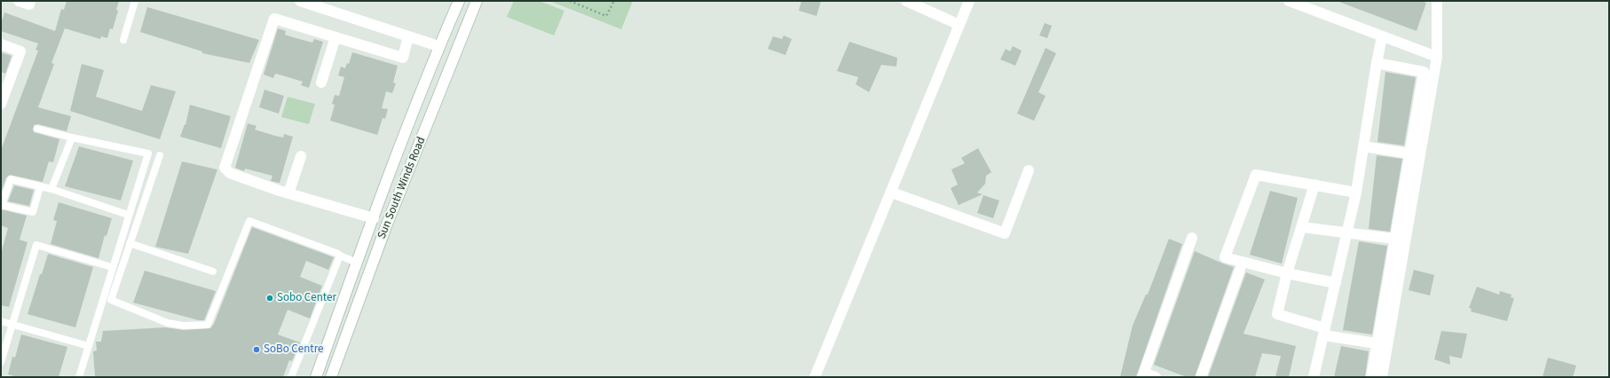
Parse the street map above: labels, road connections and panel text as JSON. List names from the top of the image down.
{
  "streets": {
    "street": ["Sun South Winds Road"]
  },
  "places": ["Sobo Center", "SoBo Centre"]
}
